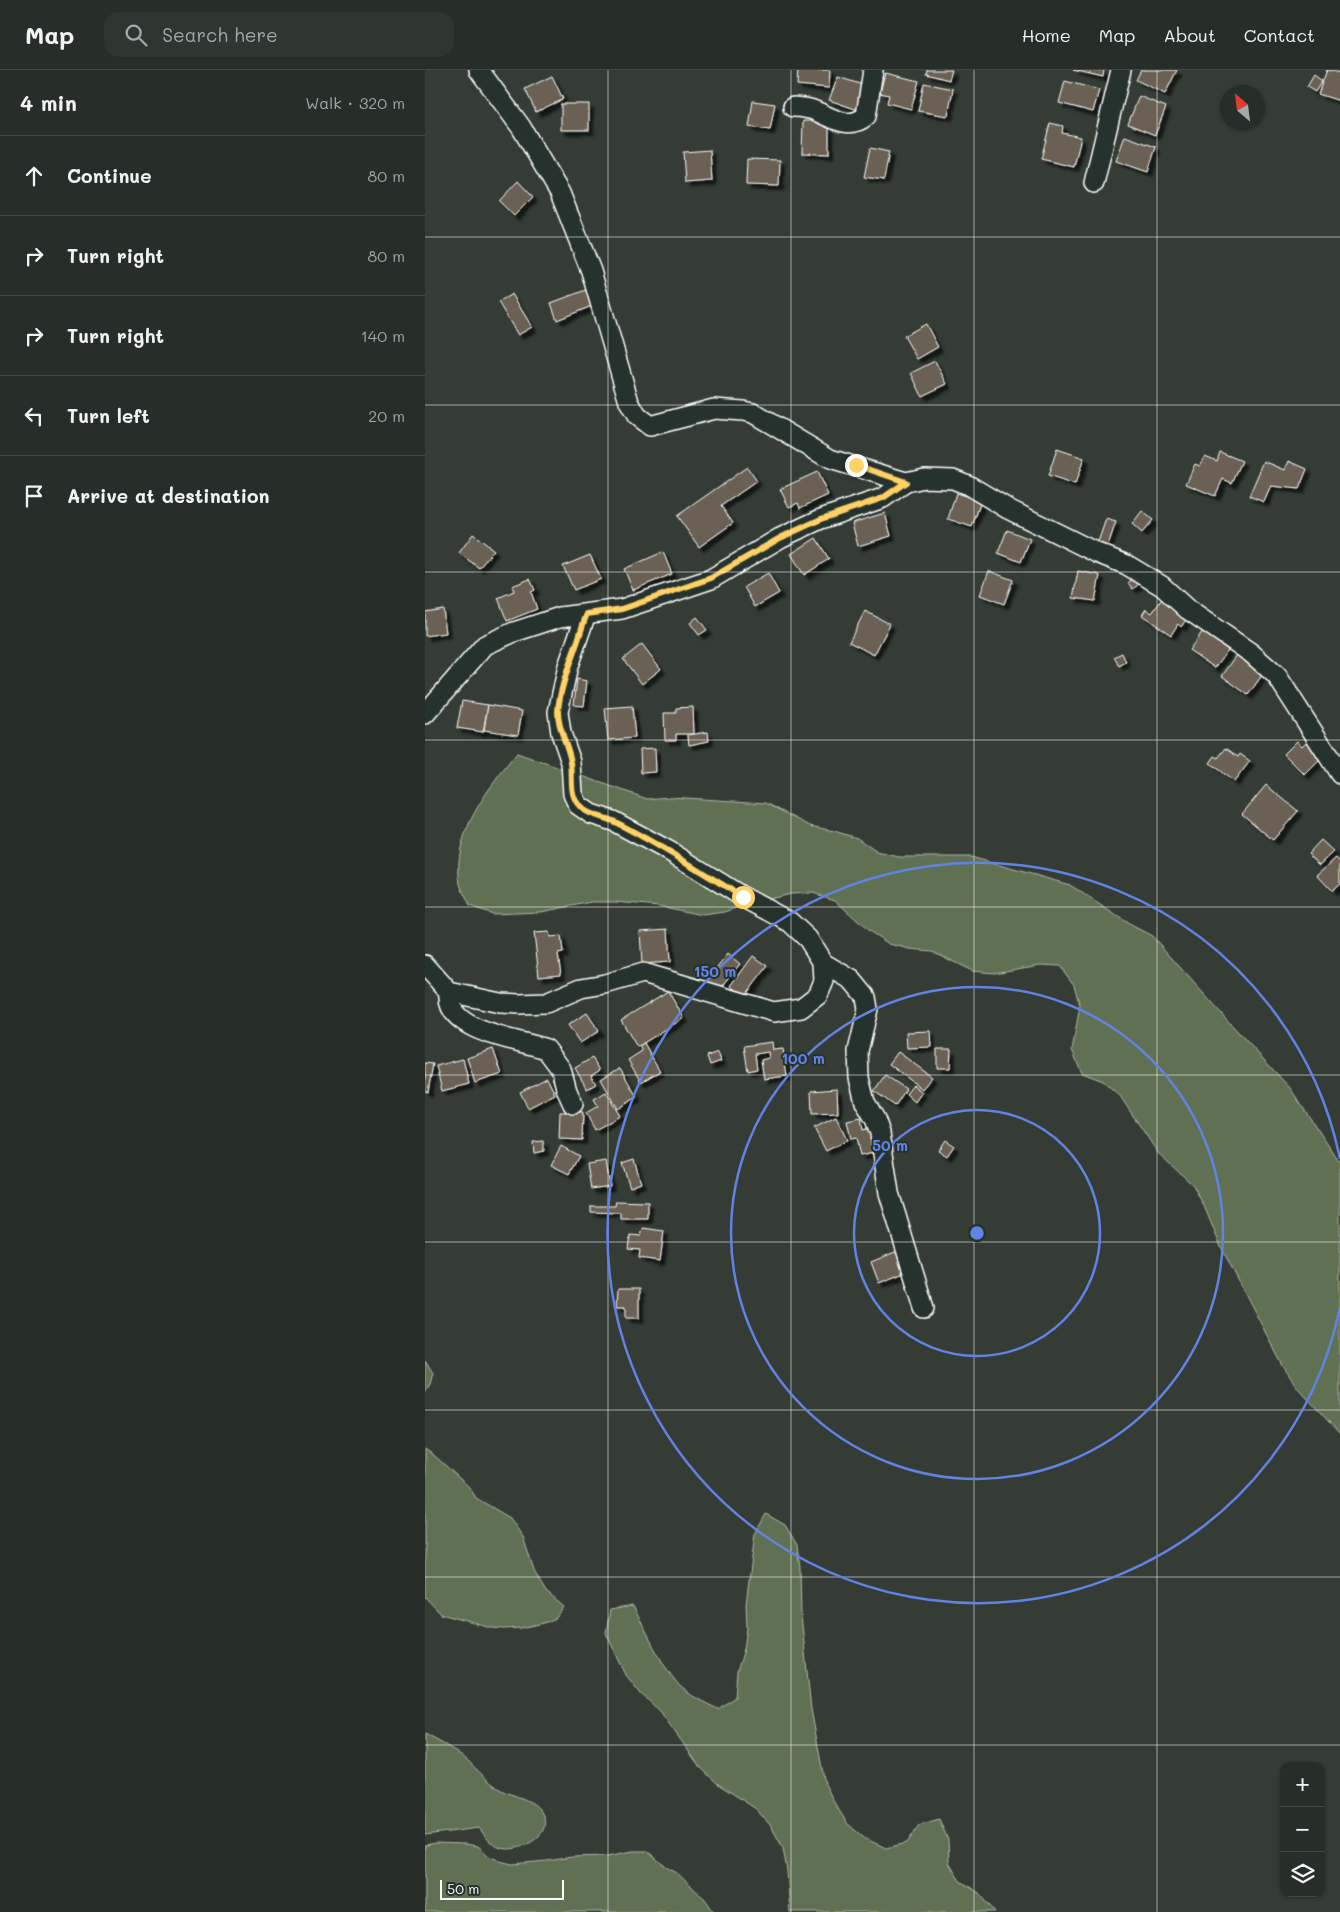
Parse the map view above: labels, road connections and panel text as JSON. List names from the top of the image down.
{
  "scale_bar": "50 m",
  "north": "top left",
  "page": {
    "header": "Map",
    "search": "Search here",
    "nav": [
      "Home",
      "Map",
      "About",
      "Contact"
    ],
    "heading": ["4 min", "Walk · 320 m"],
    "list": [
      ["Continue", "80 m"],
      ["Turn right", "80 m"],
      ["Turn right", "140 m"],
      ["Turn left", "20 m"],
      "Arrive at destination"
    ],
    "map_buttons": ["+", "−"],
    "scale": "50 m"
  },
  "rings": ["150 m", "100 m", "50 m"]
}
